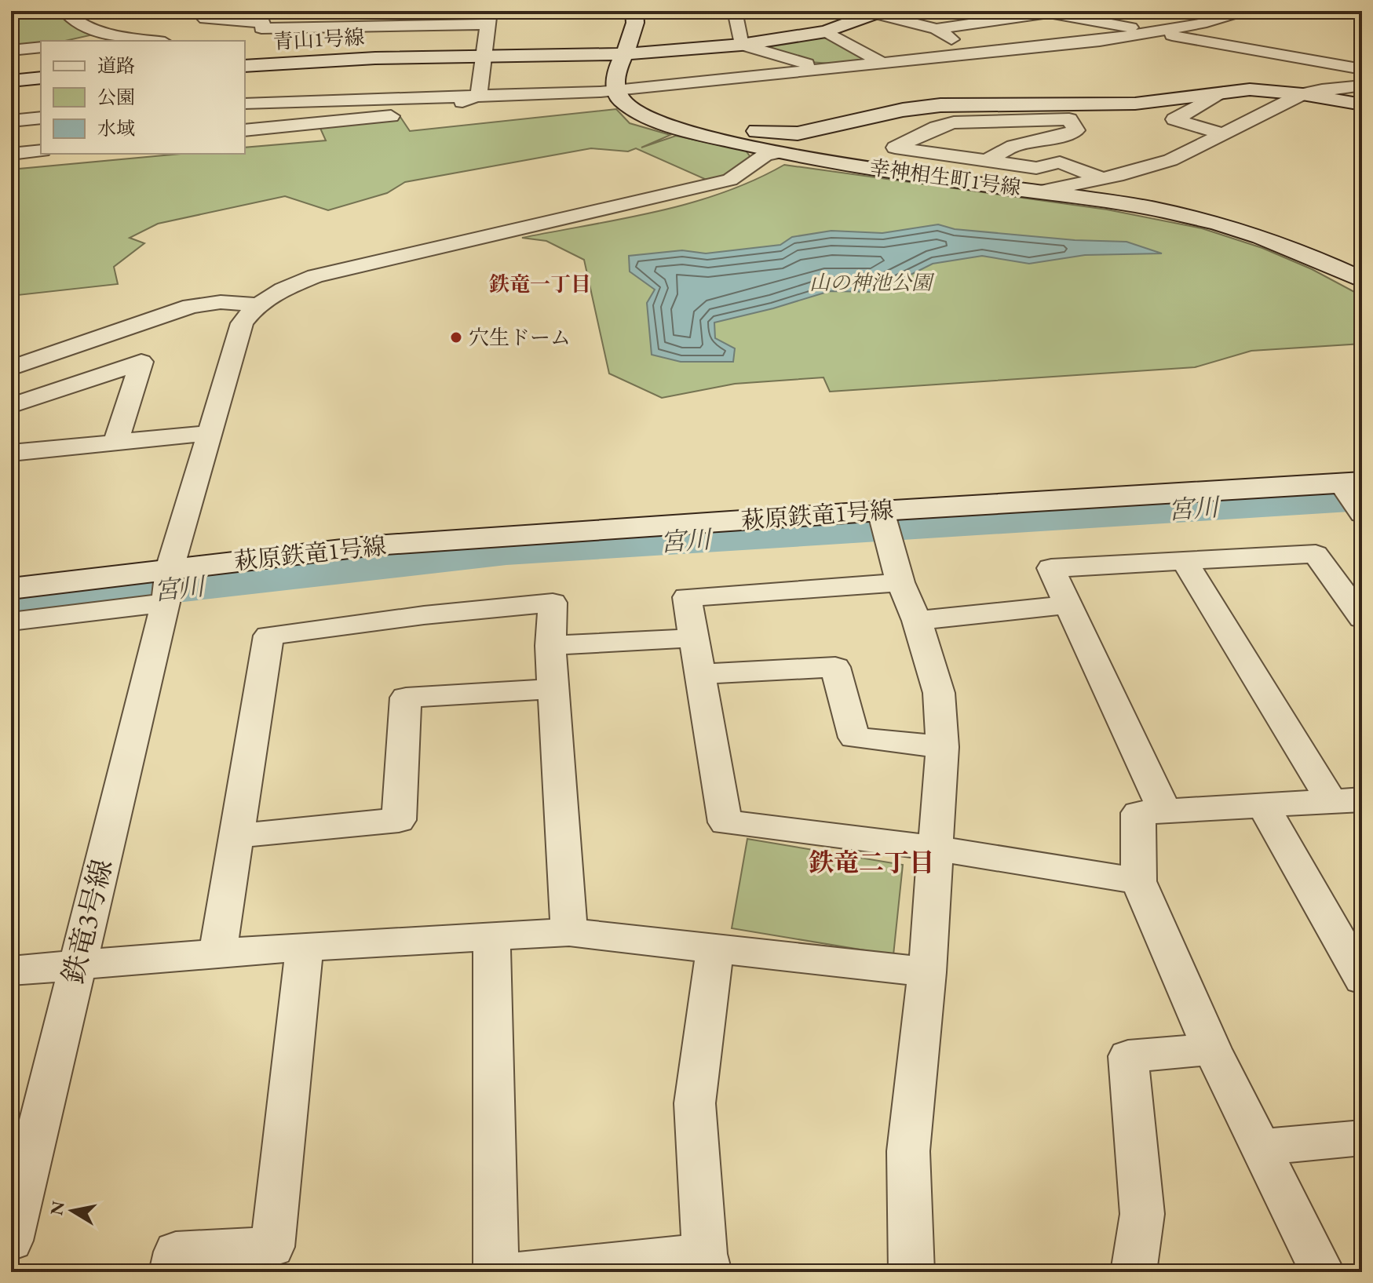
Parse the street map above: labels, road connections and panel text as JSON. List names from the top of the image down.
{
  "streets": {
    "street": [
      "青山1号線",
      "幸神相生町1号線",
      "萩原鉄竜1号線",
      "鉄竜3号線"
    ]
  },
  "crossings": [
    ["萩原鉄竜1号線", "鉄竜3号線"]
  ],
  "districts": ["鉄竜一丁目", "鉄竜二丁目"],
  "water": ["宮川"],
  "parks": ["山の神池公園"],
  "places": ["穴生ドーム"],
  "legend": ["道路", "公園", "水域"],
  "north": "left"
}
